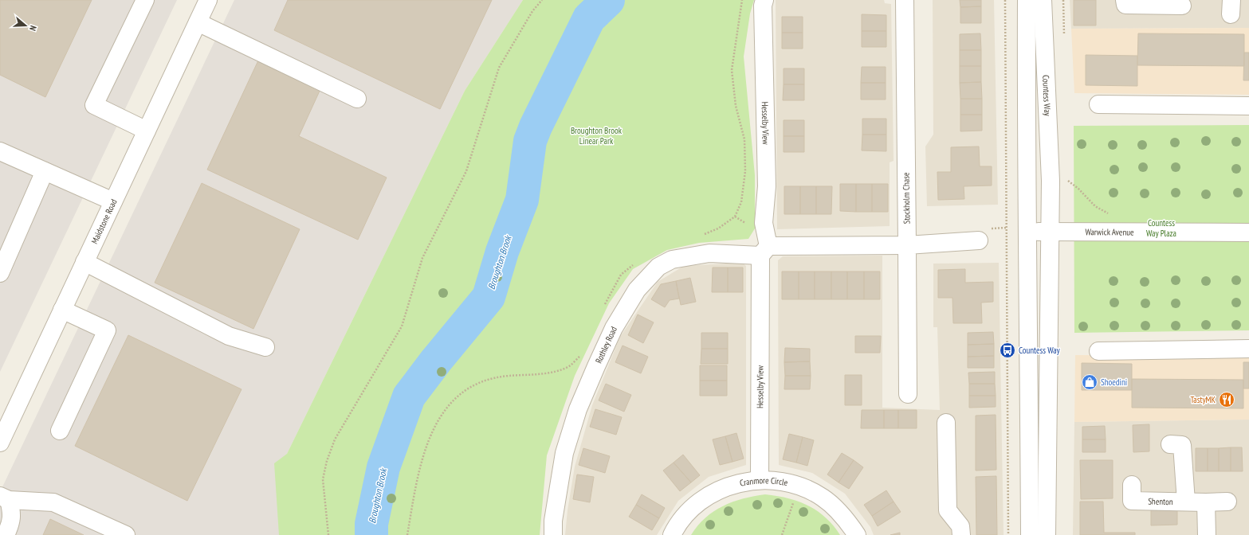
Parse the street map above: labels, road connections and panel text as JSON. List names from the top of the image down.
{
  "streets": {
    "street": [
      "Countess Way",
      "Hesselby View",
      "Stockholm Chase",
      "Maidstone Road",
      "Warwick Avenue",
      "Rothley Road",
      "Cranmore Circle",
      "Shenton"
    ]
  },
  "crossings": [
    ["Countess Way", "Warwick Avenue"],
    ["Hesselby View", "Rothley Road"],
    ["Hesselby View", "Cranmore Circle"]
  ],
  "water": ["Broughton Brook"],
  "parks": ["Broughton Brook Linear Park", "Countess Way Plaza"],
  "places": {
    "bus stop": ["Countess Way"],
    "shop": ["Shoedini"],
    "restaurant": ["TastyMK"]
  },
  "north": "right"
}
